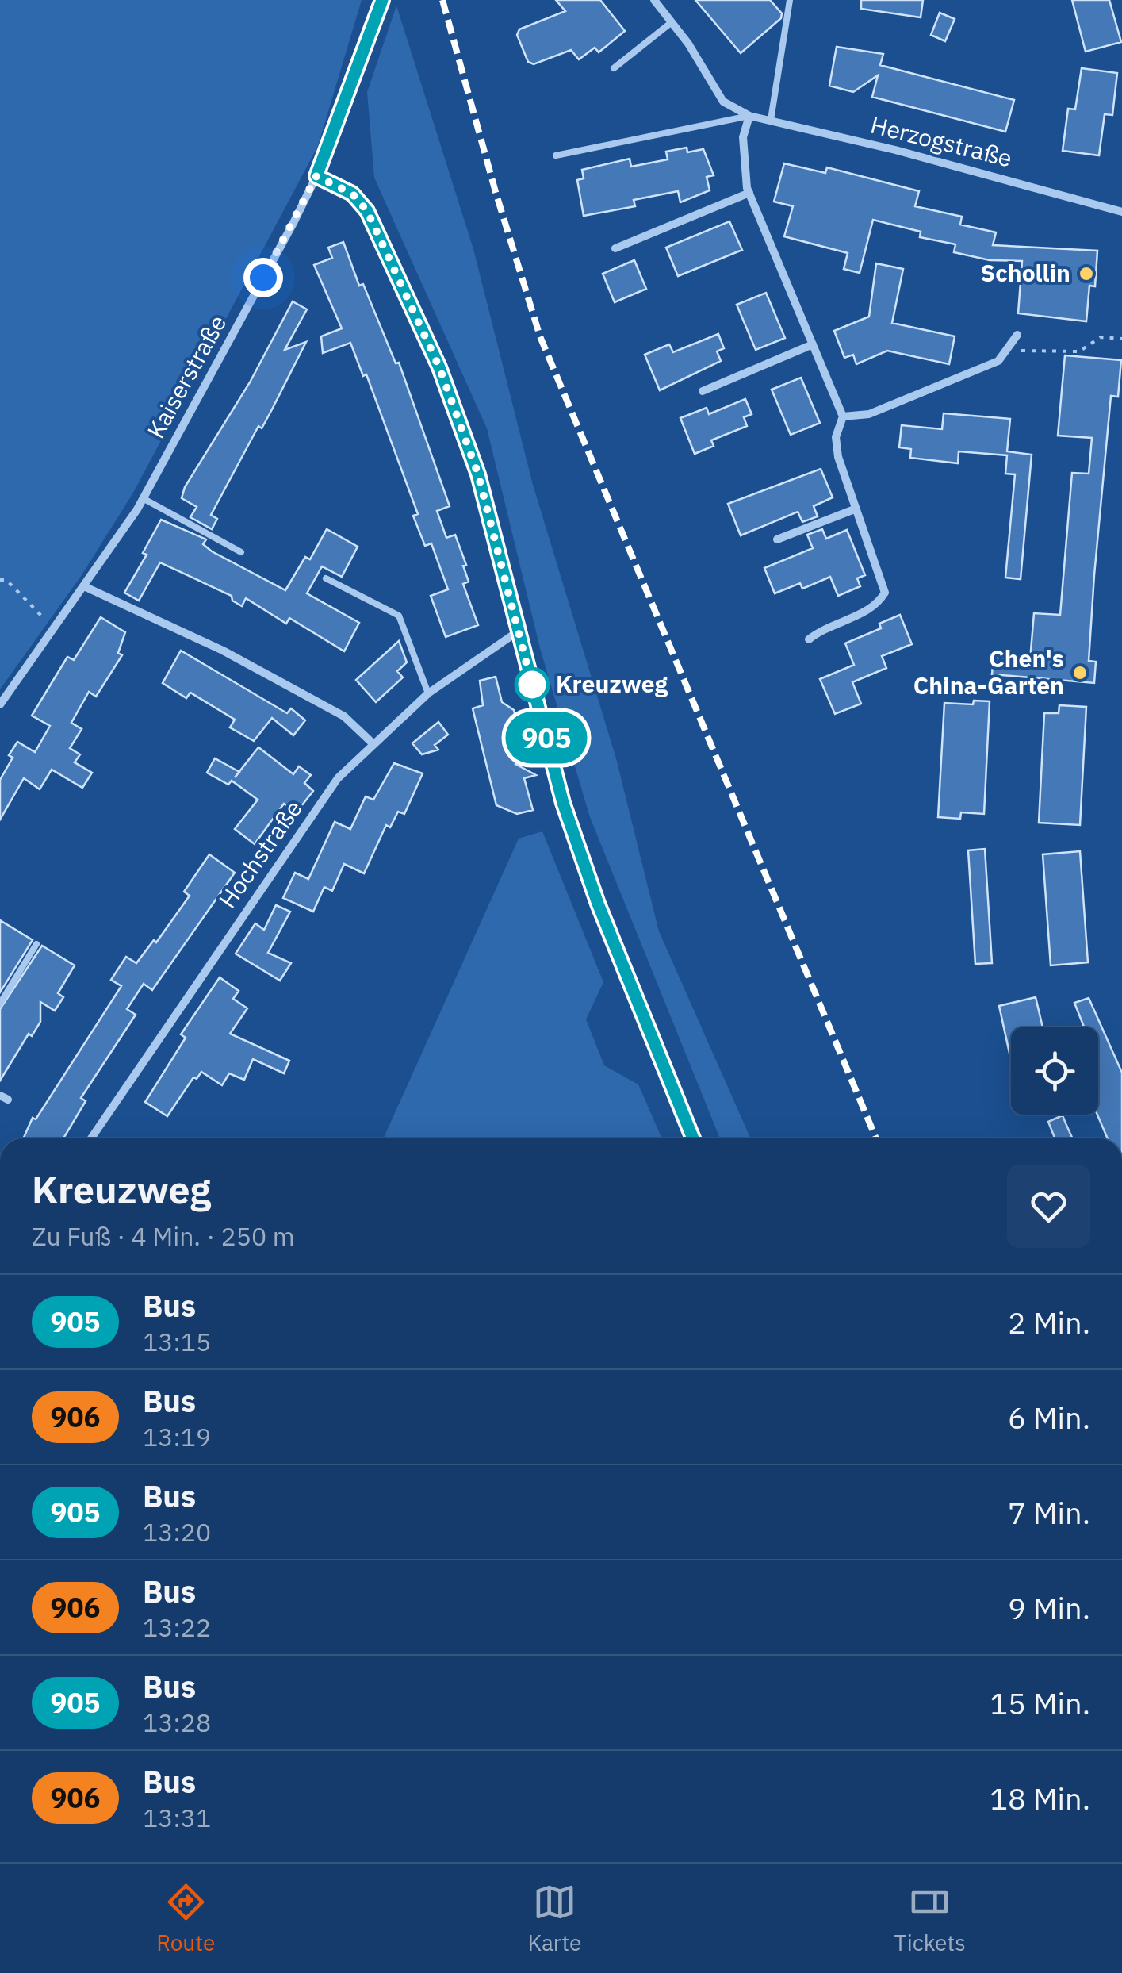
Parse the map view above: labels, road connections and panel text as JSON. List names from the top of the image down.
{
  "streets": {
    "street": ["Herzogstraße", "Kaiserstraße", "Hochstraße"]
  },
  "places": ["Schollin", "Chen's China-Garten", "Kreuzweg"],
  "lines": ["bus line 905"],
  "page": {
    "on_map": "905",
    "heading": ["Kreuzweg", "Zu Fuß · 4 Min. · 250 m"],
    "list": [
      {
        "mark": "905",
        "name": "Bus",
        "note": "13:15",
        "value": "2 Min."
      },
      {
        "mark": "906",
        "name": "Bus",
        "note": "13:19",
        "value": "6 Min."
      },
      {
        "mark": "905",
        "name": "Bus",
        "note": "13:20",
        "value": "7 Min."
      },
      {
        "mark": "906",
        "name": "Bus",
        "note": "13:22",
        "value": "9 Min."
      },
      {
        "mark": "905",
        "name": "Bus",
        "note": "13:28",
        "value": "15 Min."
      },
      {
        "mark": "906",
        "name": "Bus",
        "note": "13:31",
        "value": "18 Min."
      }
    ],
    "tabs": ["Route", "Karte", "Tickets"]
  }
}
